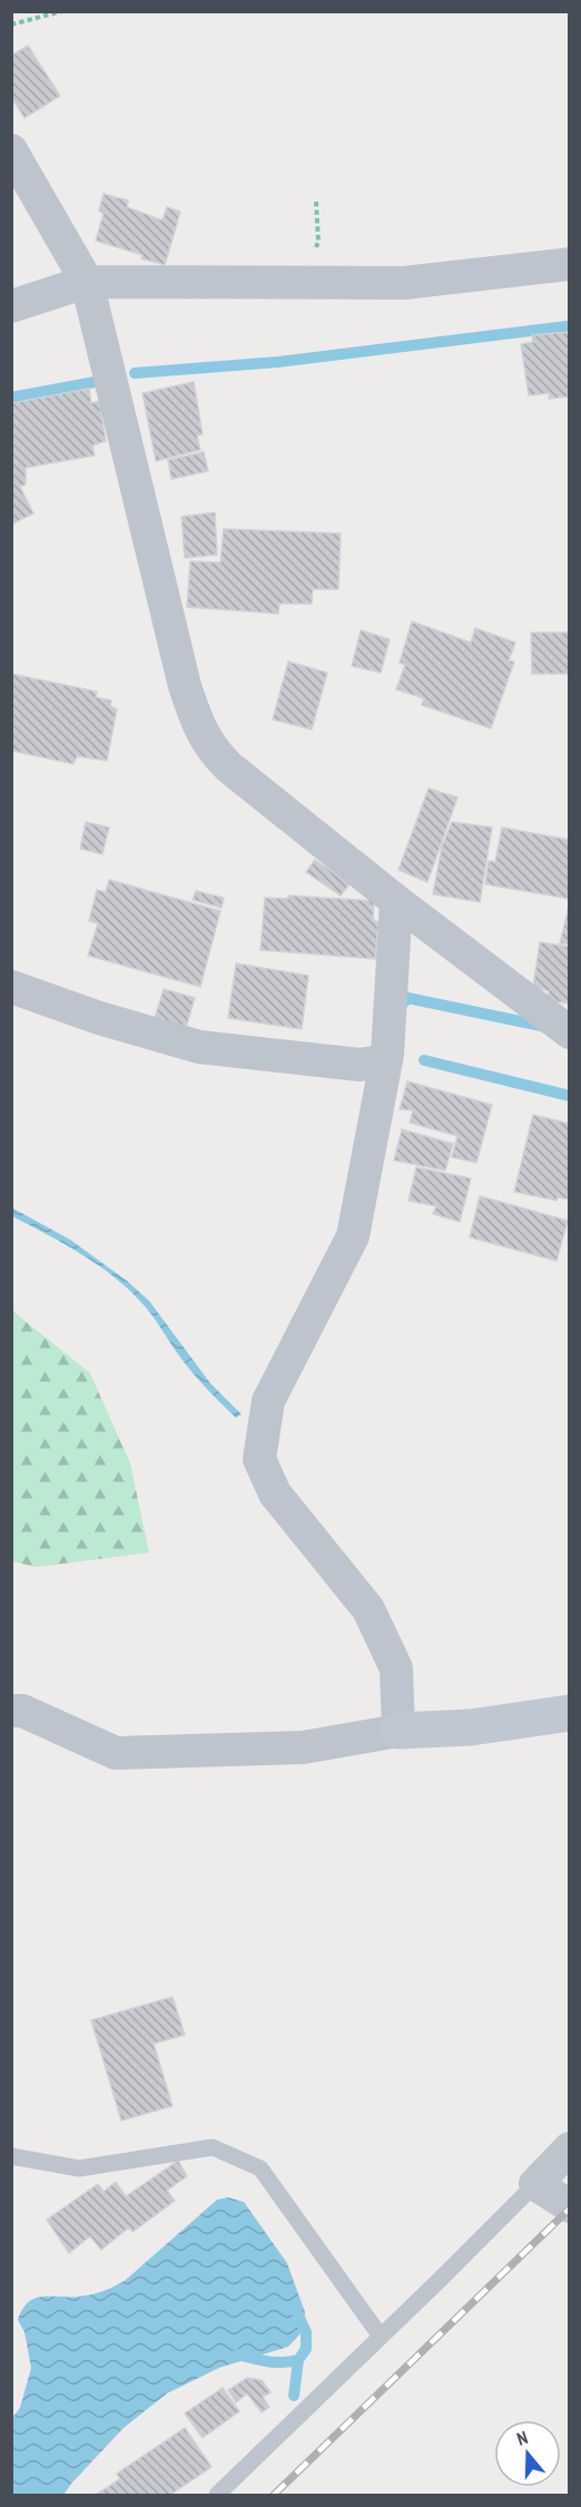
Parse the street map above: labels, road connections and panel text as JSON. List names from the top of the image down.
{
  "north": "top"
}
